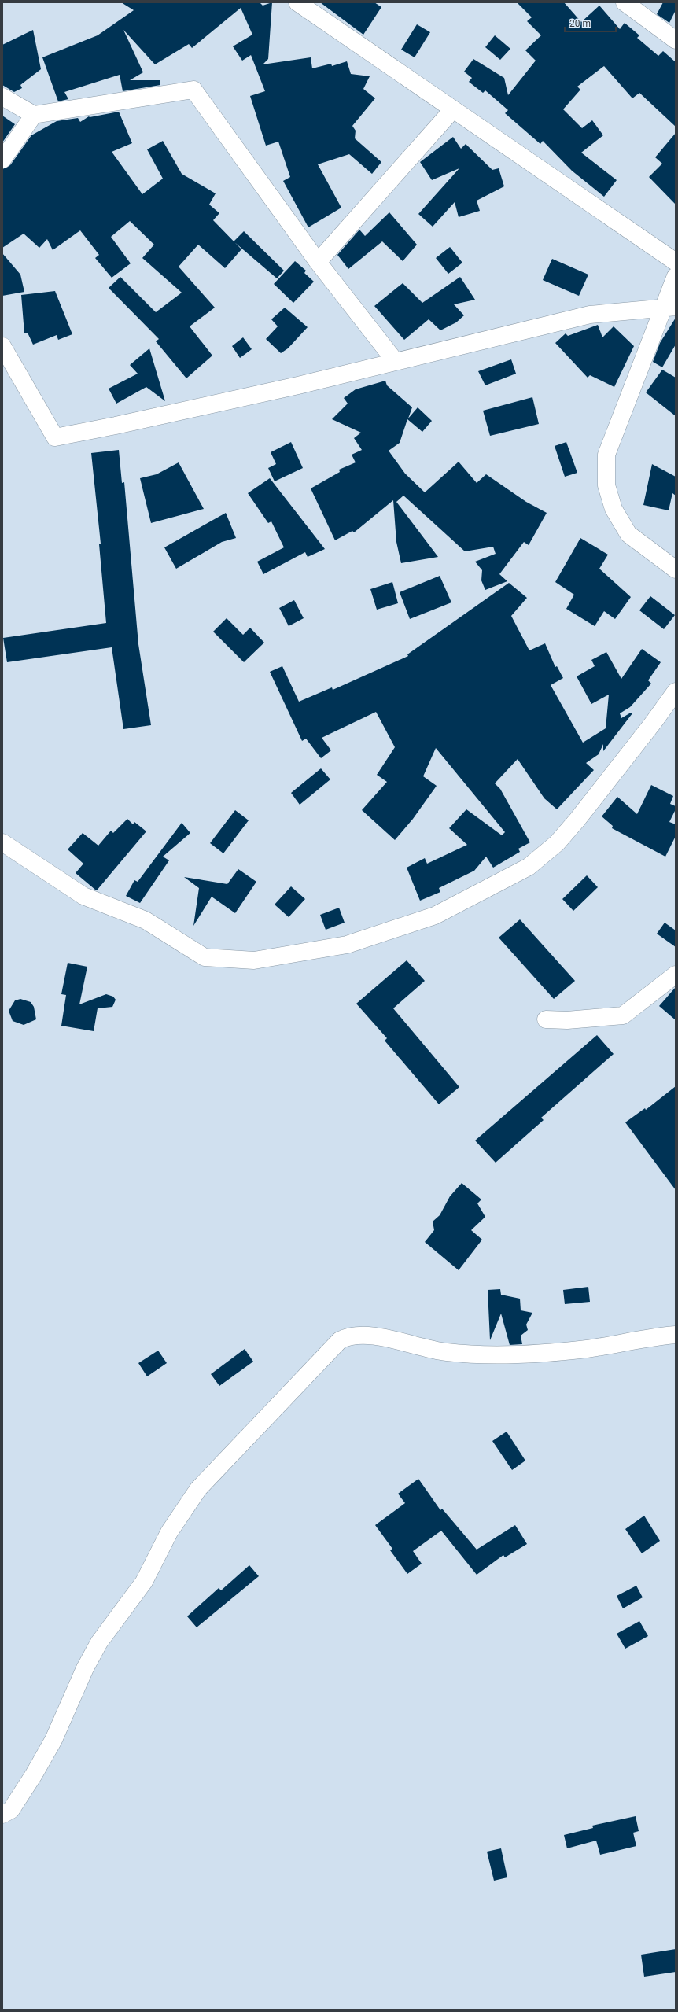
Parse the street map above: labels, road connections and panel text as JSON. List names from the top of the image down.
{
  "scale_bar": "20 m"
}
